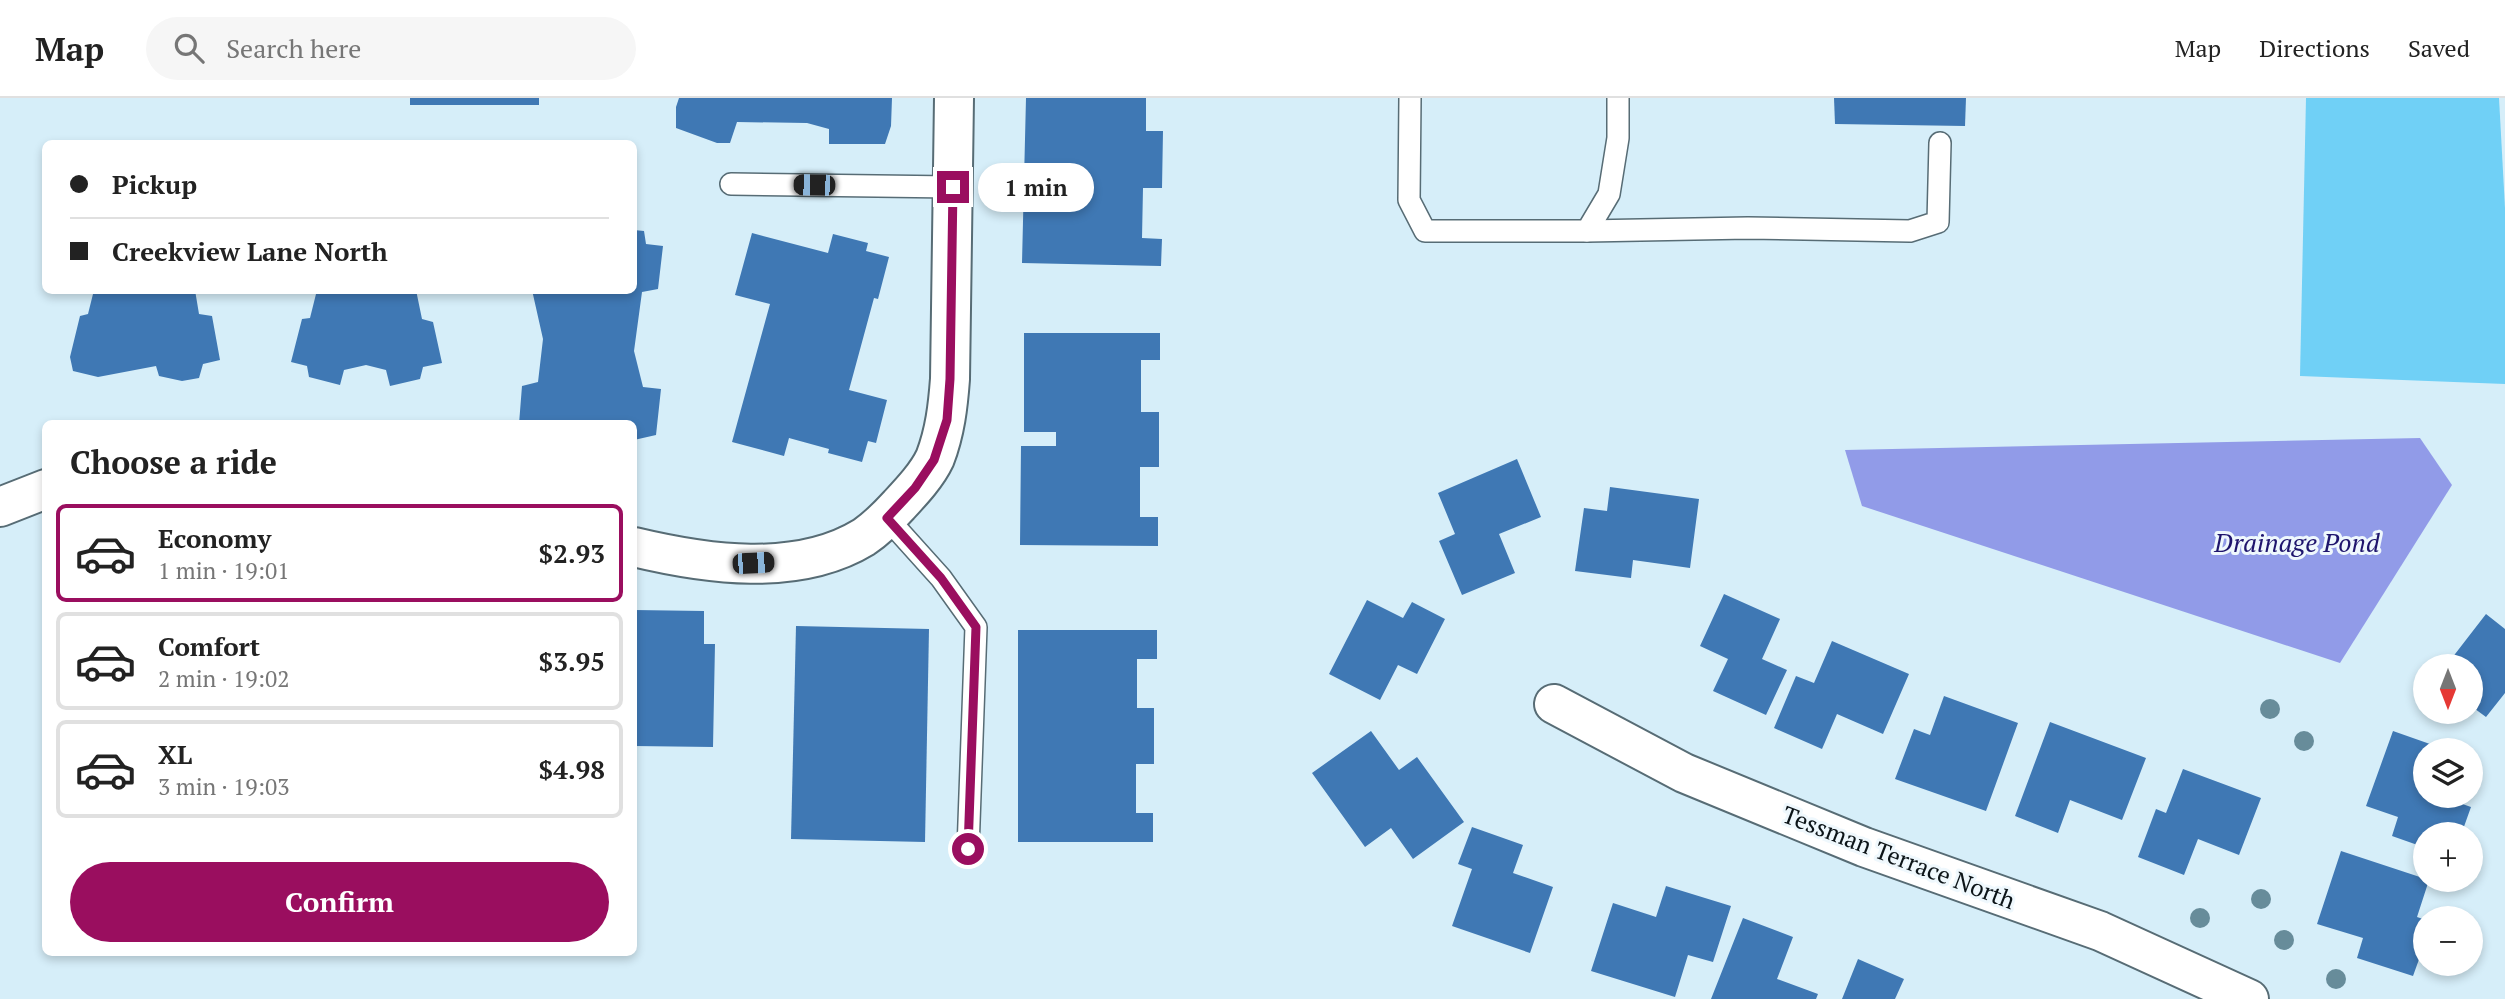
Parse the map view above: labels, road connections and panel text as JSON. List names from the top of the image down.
{
  "streets": {
    "street": ["Tessman Terrace North"]
  },
  "water": ["Drainage Pond"],
  "north": "bottom",
  "page": {
    "header": "Map",
    "search": "Search here",
    "nav": ["Map", "Directions", "Saved"],
    "banner": ["Pickup", "Creekview Lane North"],
    "bubble": "1 min",
    "heading": "Choose a ride",
    "list": [
      {
        "name": "Economy",
        "note": "1 min · 19:01",
        "value": "$2.93"
      },
      {
        "name": "Comfort",
        "note": "2 min · 19:02",
        "value": "$3.95"
      },
      {
        "name": "XL",
        "note": "3 min · 19:03",
        "value": "$4.98"
      }
    ],
    "map_buttons": ["+", "−"],
    "buttons": "Confirm"
  }
}
